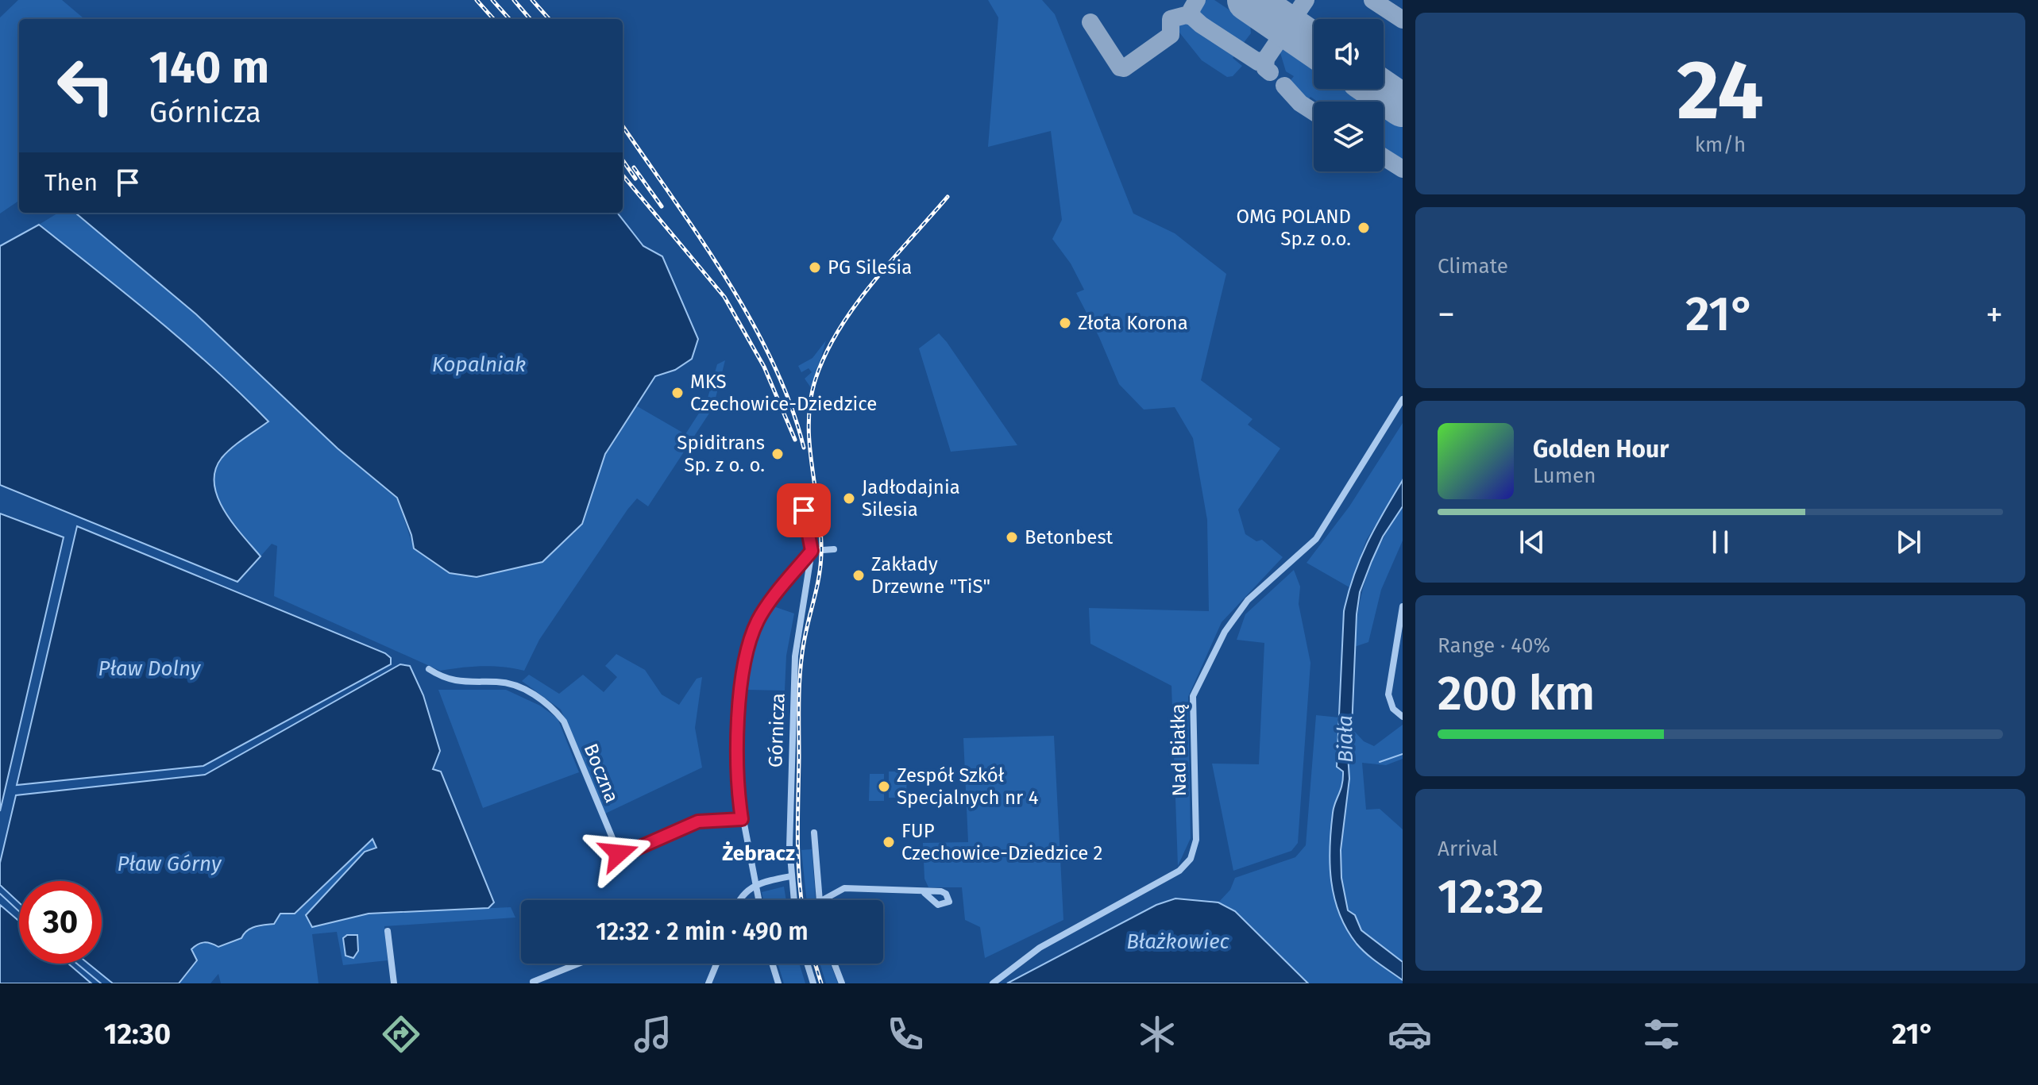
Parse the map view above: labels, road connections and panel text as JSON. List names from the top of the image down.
{
  "streets": {
    "street": ["Górnicza", "Nad Białką", "Boczna"]
  },
  "crossings": [
    ["Górnicza", "Boczna"]
  ],
  "districts": ["Żebracz"],
  "water": [
    "Kopalniak",
    "Pław Dolny",
    "Biała",
    "Pław Górny",
    "Błażkowiec"
  ],
  "places": [
    "OMG POLAND Sp.z o.o.",
    "PG Silesia",
    "Złota Korona",
    "MKS Czechowice-Dziedzice",
    "Spiditrans Sp. z o. o.",
    "Jadłodajnia Silesia",
    "Betonbest",
    "Zakłady Drzewne \"TiS\"",
    "Zespół Szkół Specjalnych nr 4",
    "FUP Czechowice-Dziedzice 2"
  ],
  "page": {
    "tile": [
      ["24", "km/h"],
      "Climate",
      ["Range · 40%", "200 km"],
      ["Arrival", "12:32"]
    ],
    "turn": ["140 m", "Górnicza"],
    "then": "Then",
    "heat": ["−", "21°", "+"],
    "song": ["Golden Hour", "Lumen"],
    "limit": "30",
    "trip": "12:32 · 2 min · 490 m",
    "tabs": ["12:30", "21°"]
  }
}
